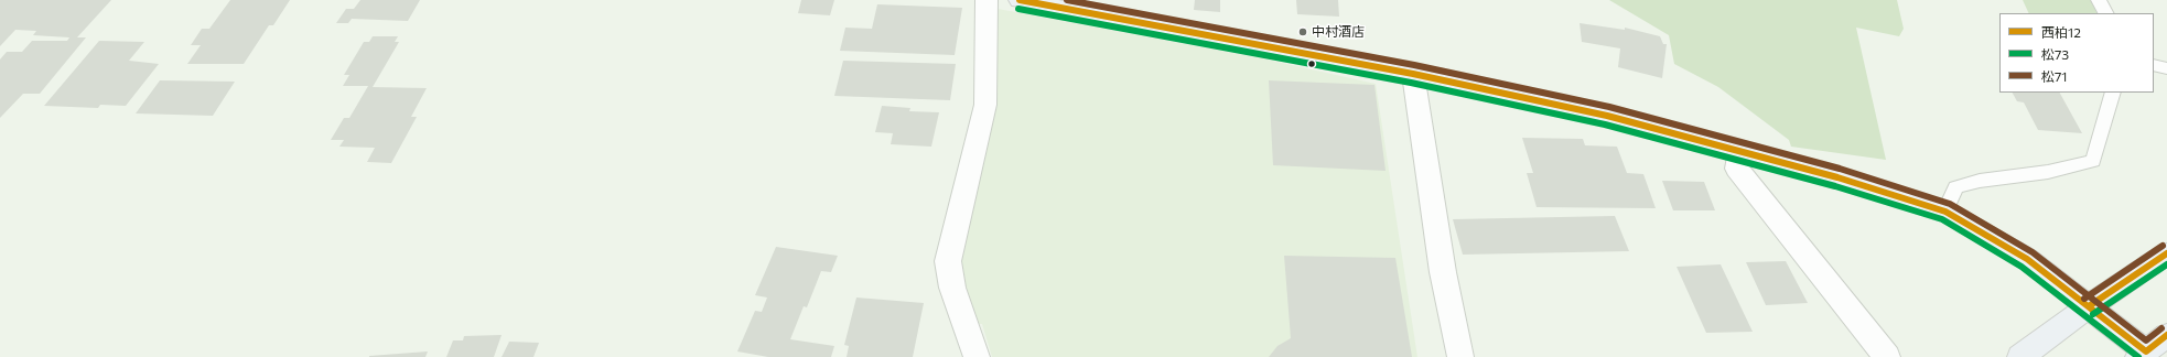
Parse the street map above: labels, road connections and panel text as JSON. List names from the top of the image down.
{
  "places": ["中村酒店"],
  "lines": ["transit line 西柏12", "transit line 松71", "transit line 松73"],
  "legend": ["西柏12", "松73", "松71"]
}
